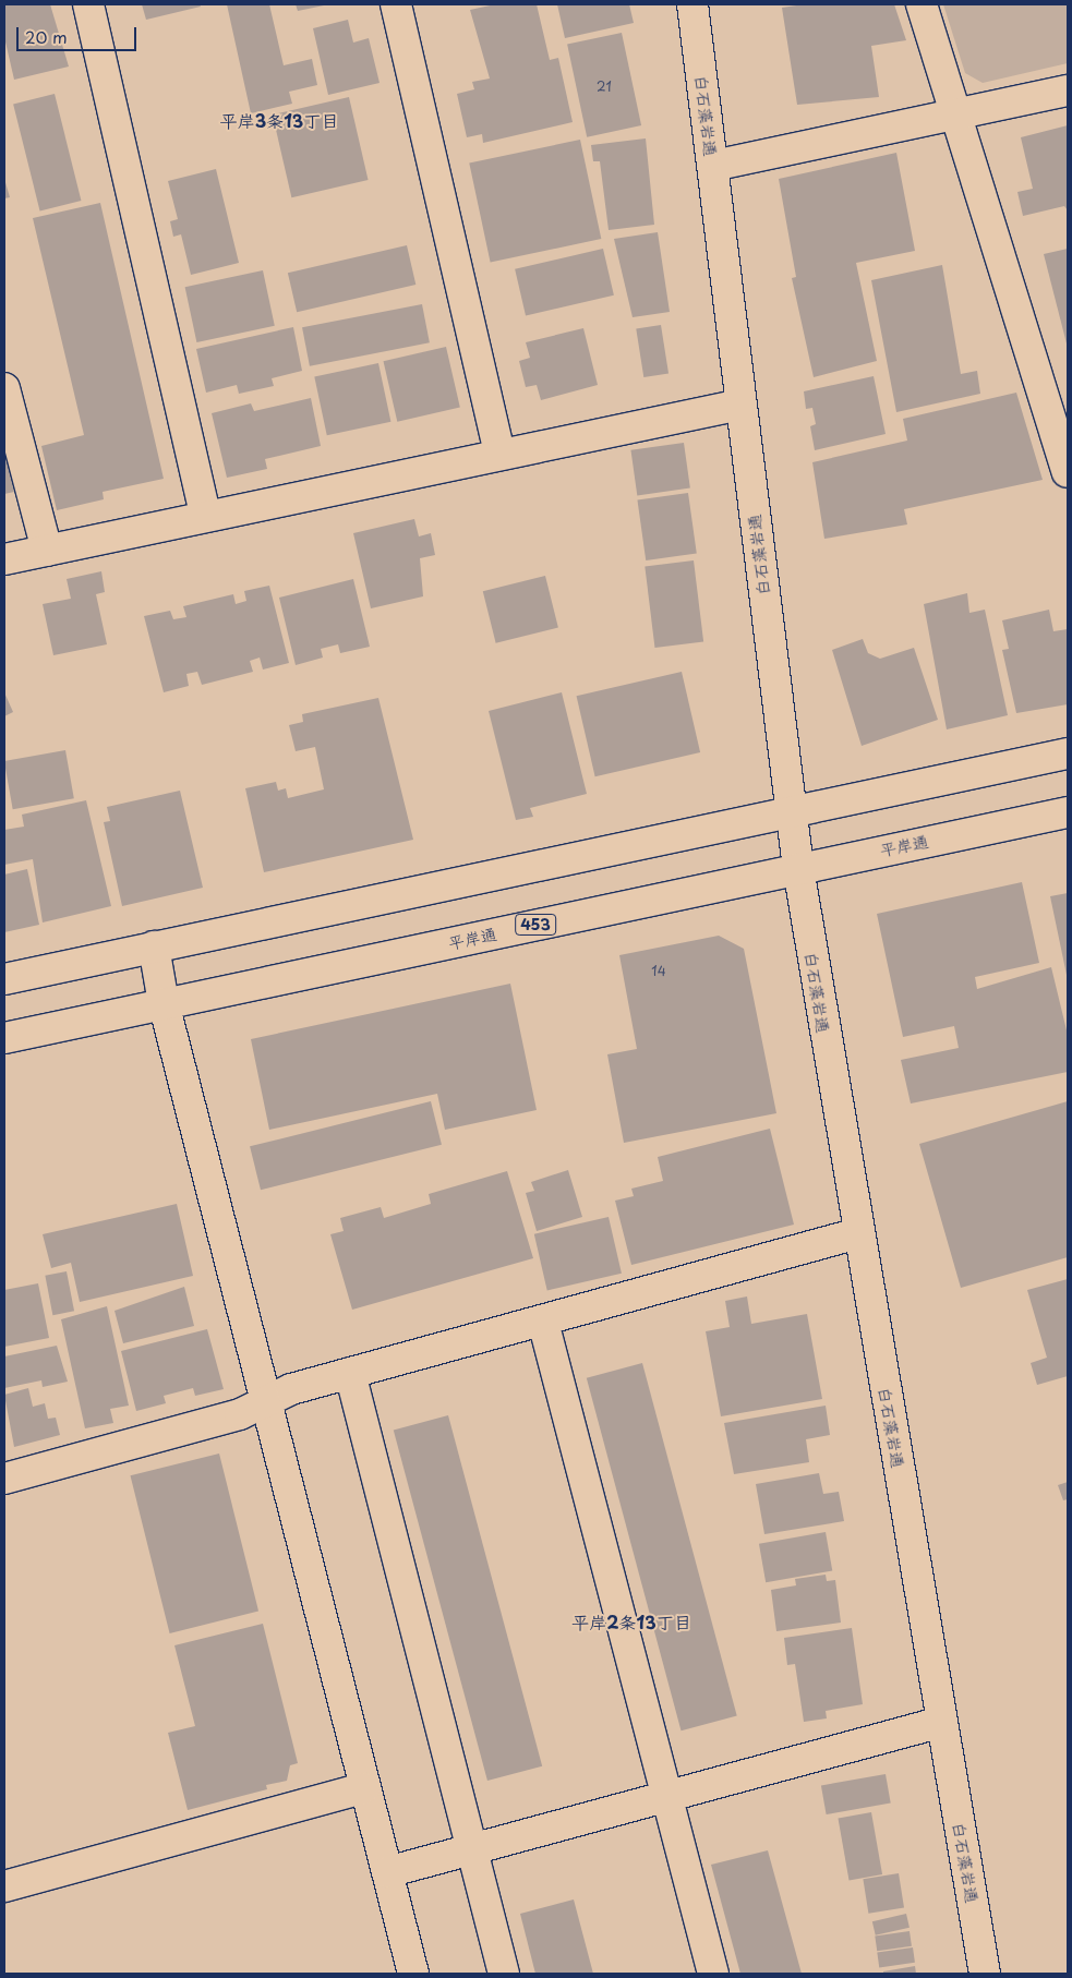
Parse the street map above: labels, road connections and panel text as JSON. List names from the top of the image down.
{
  "streets": {
    "main road": ["白石藻岩通", "平岸通", "453"]
  },
  "crossings": [
    ["白石藻岩通", "平岸通"]
  ],
  "districts": ["平岸3条13丁目", "平岸2条13丁目"],
  "house_numbers": ["21", "14"],
  "scale_bar": "20 m"
}
